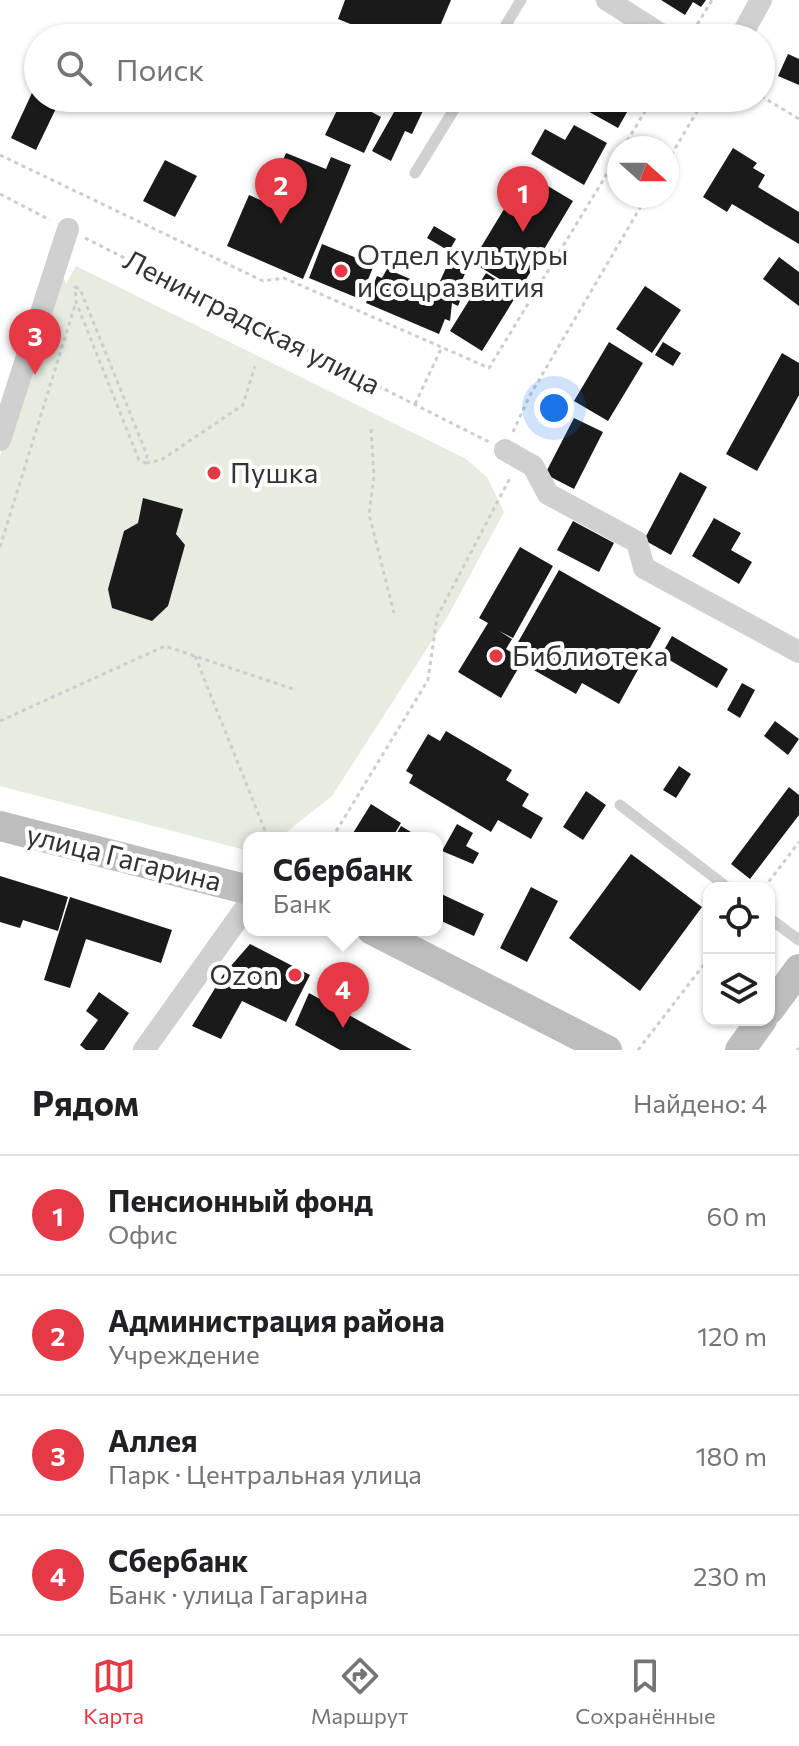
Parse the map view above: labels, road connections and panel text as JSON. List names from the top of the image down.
{
  "streets": {
    "street": ["улица Гагарина"],
    "path": ["Ленинградская улица"]
  },
  "places": [
    "Отдел культуры и соцразвития",
    "Пушка",
    "Библиотека",
    "Ozon"
  ],
  "north": "right",
  "page": {
    "search": "Поиск",
    "pins": [
      "2",
      "1",
      "3",
      "4"
    ],
    "popup": ["Сбербанк", "Банк"],
    "heading": ["Рядом", "Найдено: 4"],
    "list": [
      {
        "mark": "1",
        "name": "Пенсионный фонд",
        "note": "Офис",
        "value": "60 m"
      },
      {
        "mark": "2",
        "name": "Администрация района",
        "note": "Учреждение",
        "value": "120 m"
      },
      {
        "mark": "3",
        "name": "Аллея",
        "note": "Парк · Центральная улица",
        "value": "180 m"
      },
      {
        "mark": "4",
        "name": "Сбербанк",
        "note": "Банк · улица Гагарина",
        "value": "230 m"
      }
    ],
    "nav": ["Карта", "Маршрут", "Сохранённые"]
  }
}
